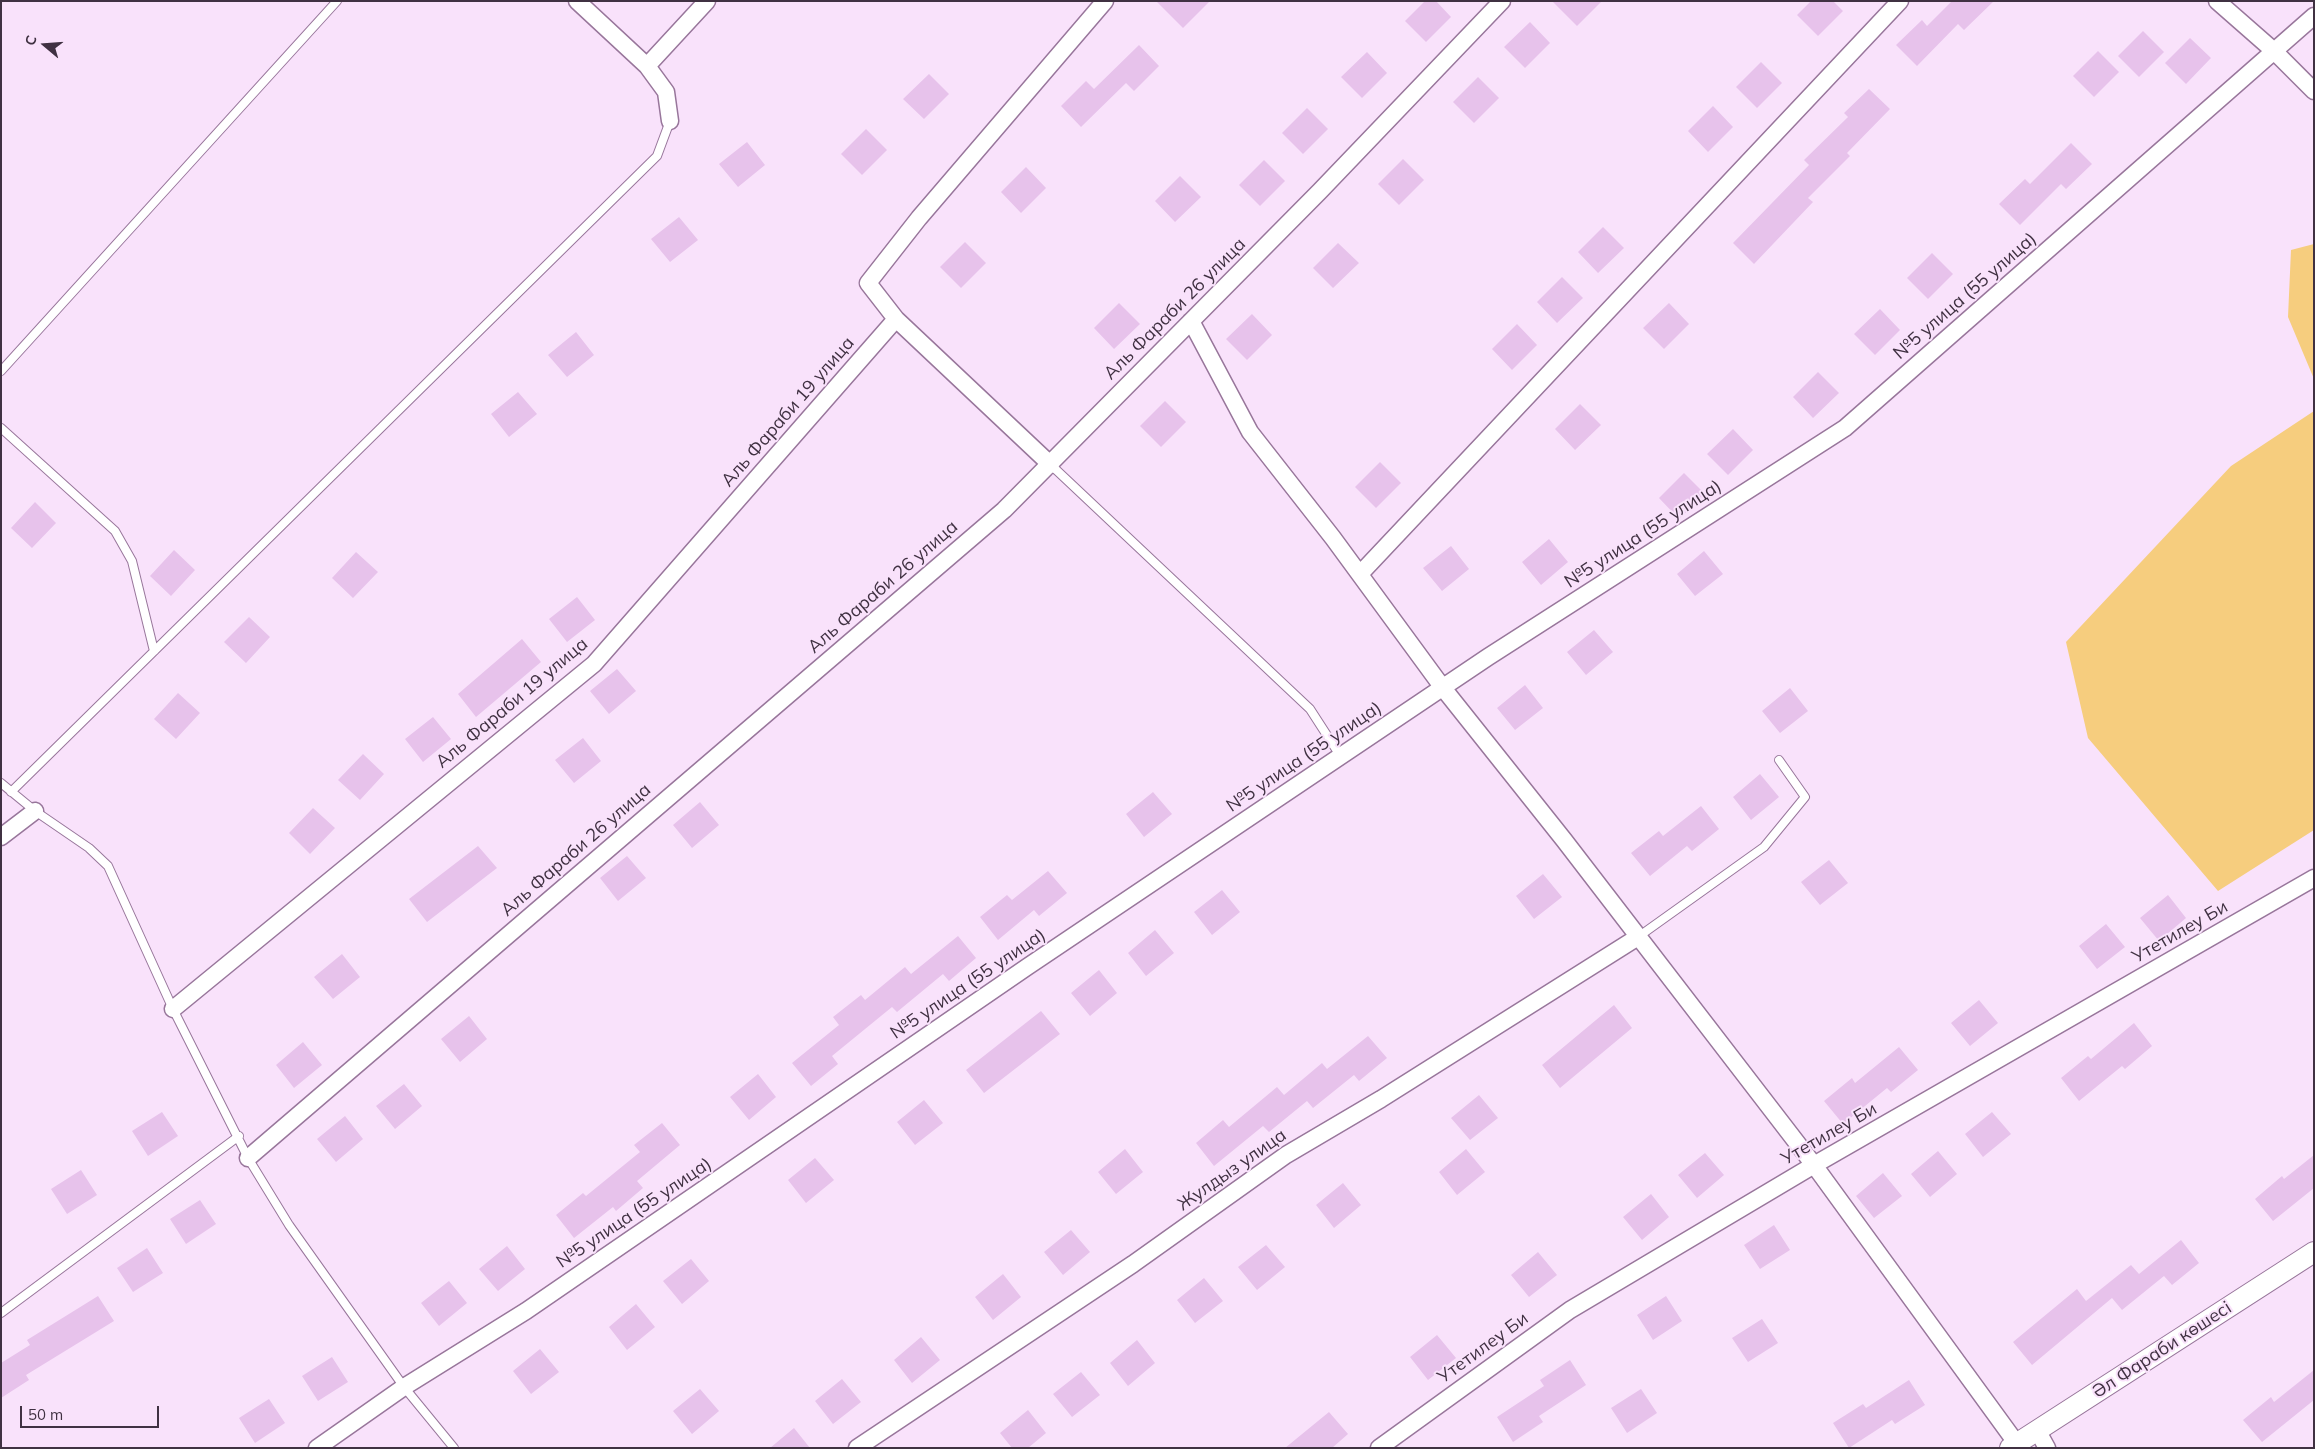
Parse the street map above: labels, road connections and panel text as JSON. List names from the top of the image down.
{
  "streets": {
    "street": [
      "№5 улица (55 улица)",
      "Аль Фараби 26 улица",
      "Аль Фараби 19 улица",
      "Утетилеу Би",
      "Жулдыз улица",
      "Әл Фараби көшесі"
    ]
  },
  "scale_bar": "50 m",
  "north": "left"
}
